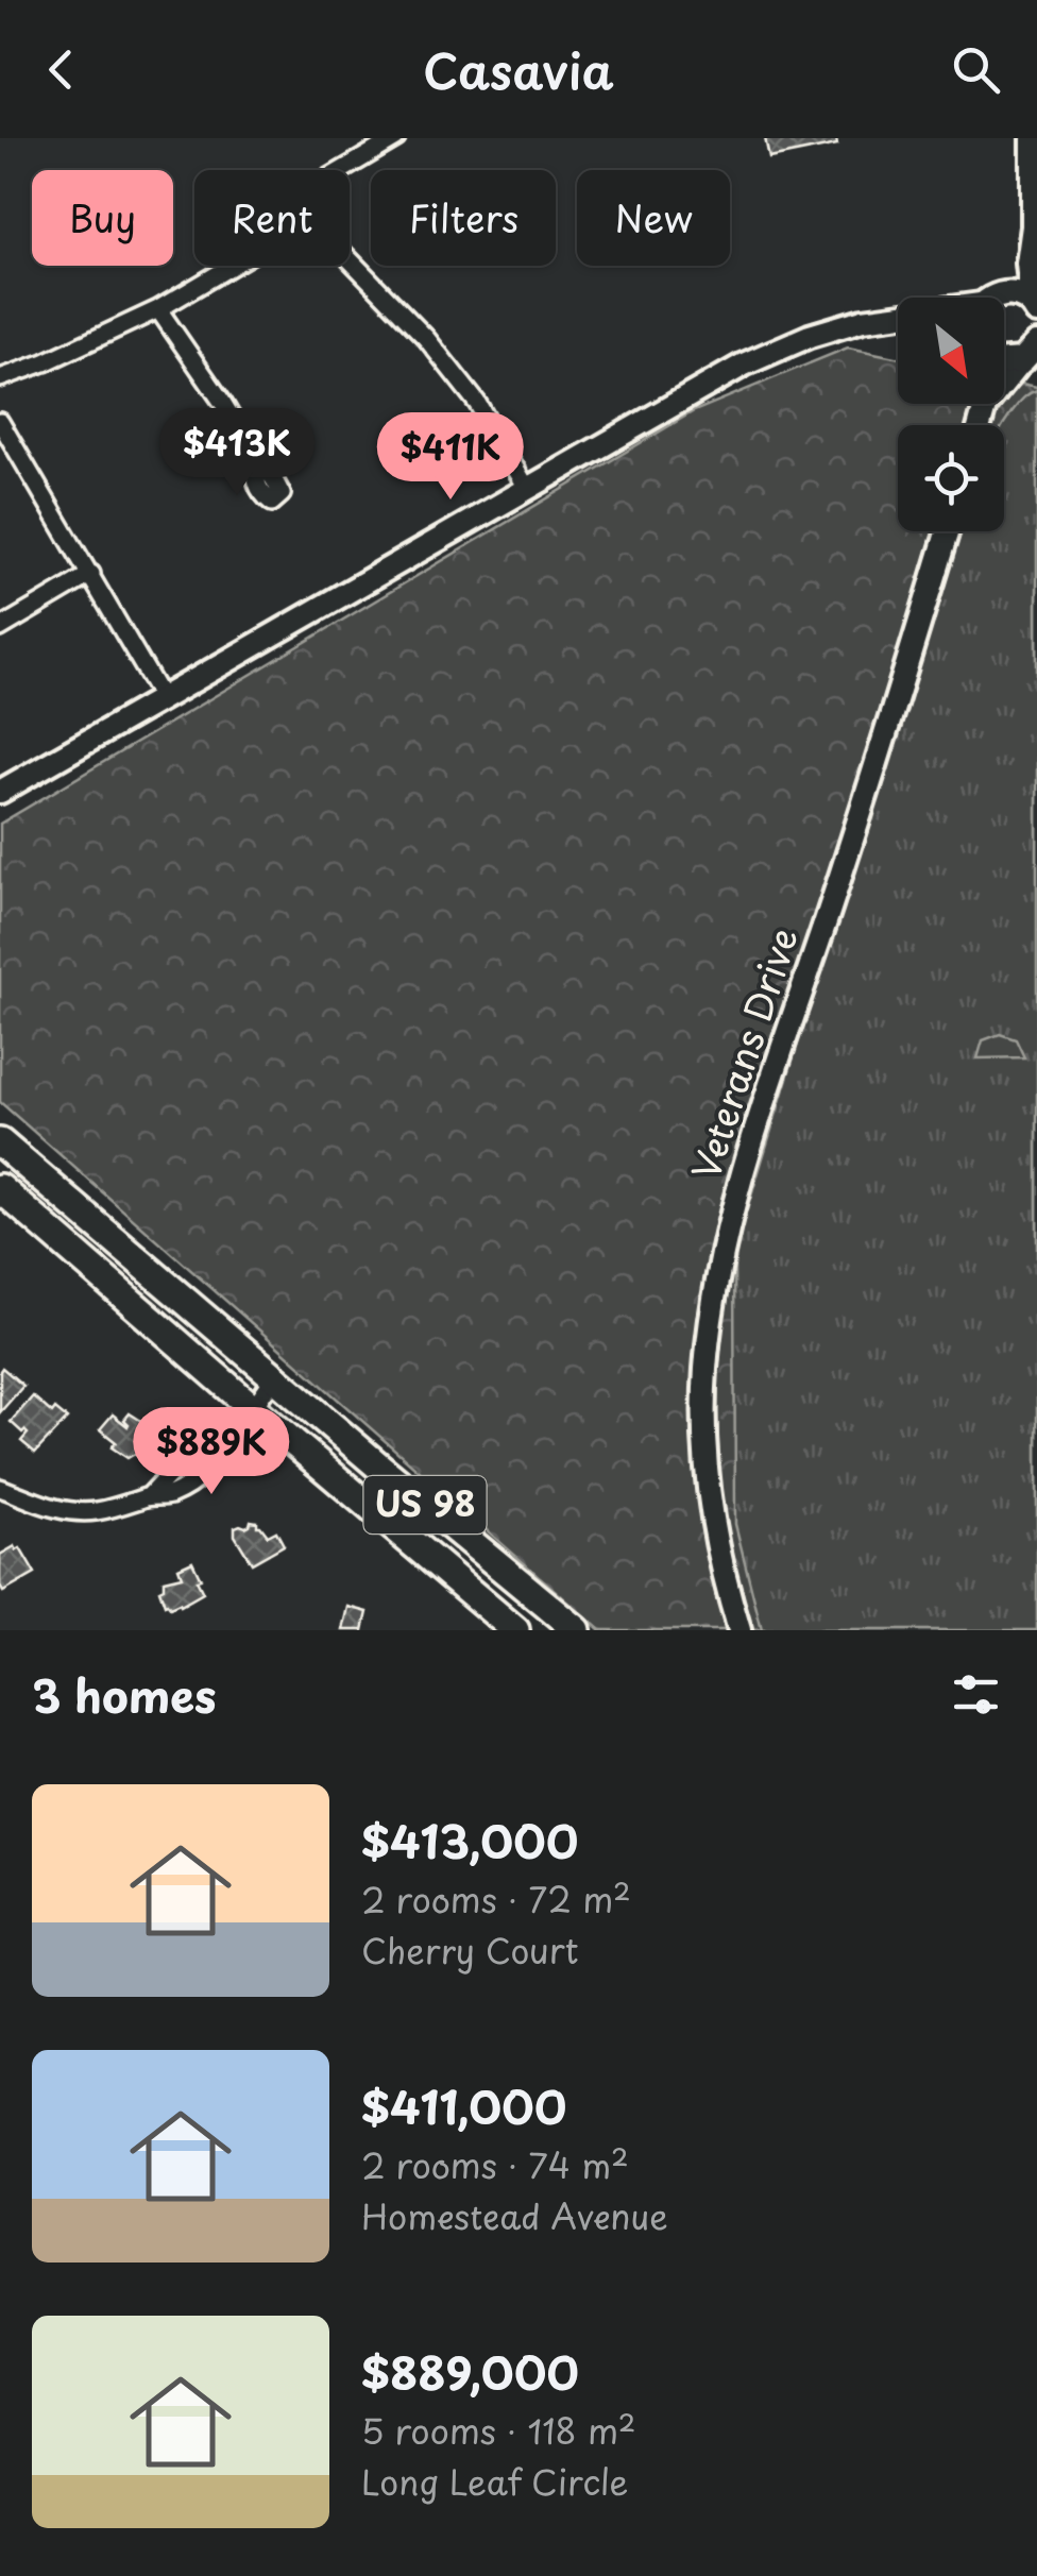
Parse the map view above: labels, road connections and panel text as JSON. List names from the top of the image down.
{
  "streets": {
    "main road": ["US 98"],
    "street": ["Veterans Drive"]
  },
  "north": "bottom right",
  "page": {
    "header": "Casavia",
    "chip": [
      "Buy",
      "Rent",
      "Filters",
      "New"
    ],
    "price": ["$413K", "$411K", "$889K"],
    "heading": "3 homes",
    "list": [
      {
        "name": "$413,000",
        "note": "2 rooms · 72 m² · Cherry Court"
      },
      {
        "name": "$411,000",
        "note": "2 rooms · 74 m² · Homestead Avenue"
      },
      {
        "name": "$889,000",
        "note": "5 rooms · 118 m² · Long Leaf Circle"
      }
    ]
  }
}
